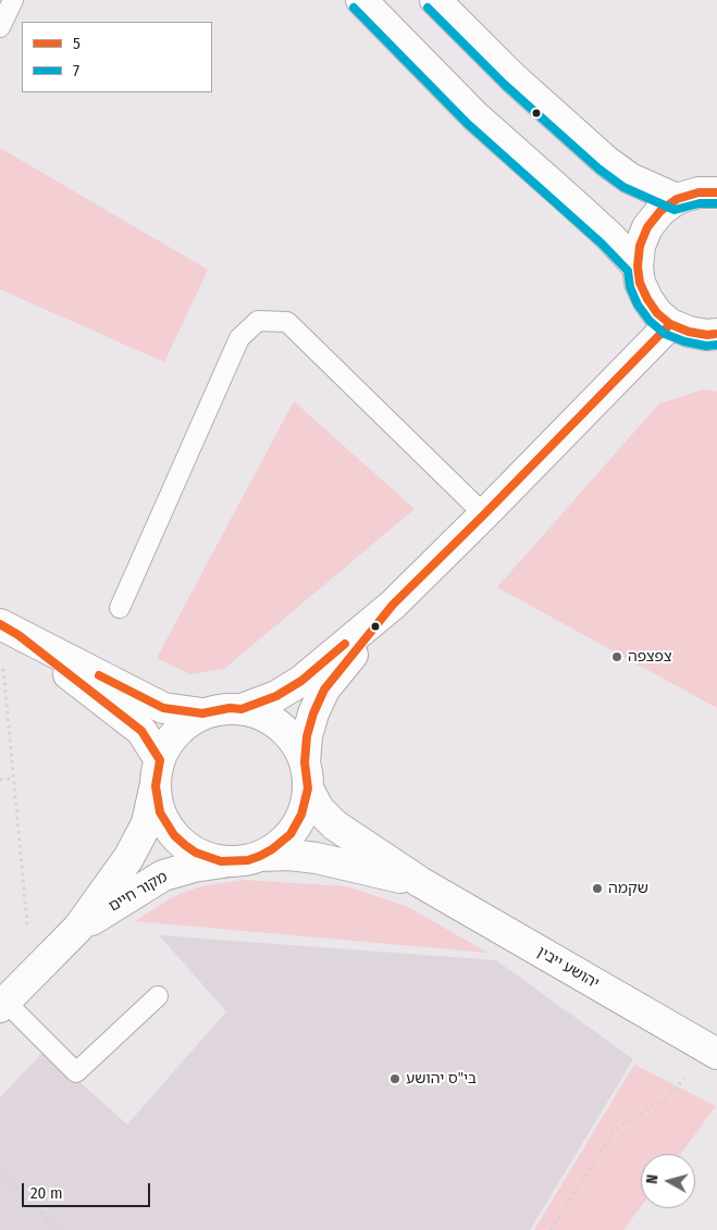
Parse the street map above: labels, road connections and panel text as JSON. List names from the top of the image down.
{
  "streets": {
    "street": ["מקור חיים", "יהושע ייבין"]
  },
  "crossings": [
    ["מקור חיים", "יהושע ייבין"]
  ],
  "places": ["צפצפה", "שקמה", "בי\"ס יהושע"],
  "lines": ["transit line 7", "transit line 5"],
  "legend": ["5", "7"],
  "scale_bar": "20 m",
  "north": "left"
}
